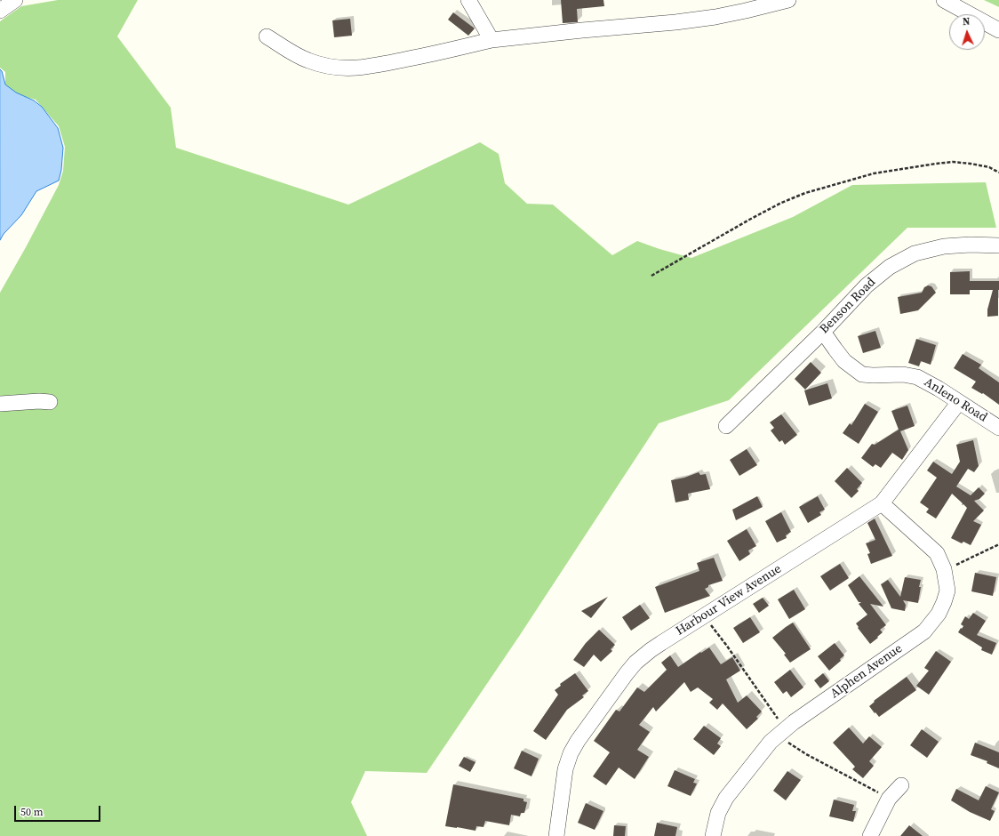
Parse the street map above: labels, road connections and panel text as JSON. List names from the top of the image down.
{
  "streets": {
    "street": [
      "Benson Road",
      "Anleno Road",
      "Harbour View Avenue",
      "Alphen Avenue"
    ]
  },
  "crossings": [
    ["Benson Road", "Anleno Road"],
    ["Anleno Road", "Harbour View Avenue"],
    ["Harbour View Avenue", "Alphen Avenue"]
  ],
  "scale_bar": "50 m",
  "north": "top"
}
